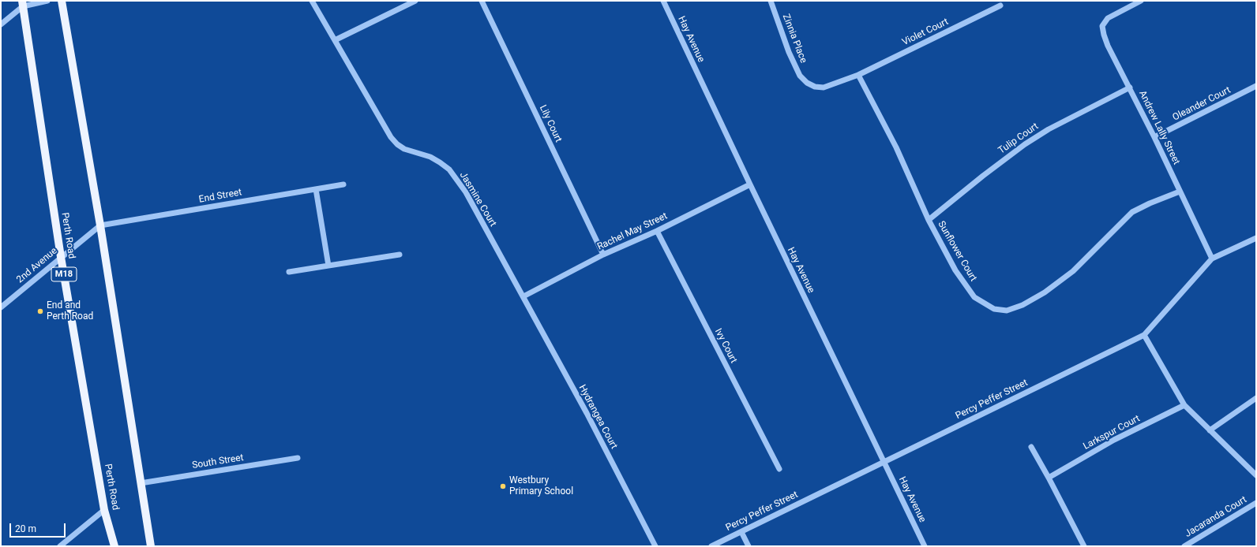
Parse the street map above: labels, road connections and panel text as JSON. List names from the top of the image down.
{
  "streets": {
    "main road": ["Perth Road", "M18"],
    "street": [
      "Violet Court",
      "Zinnia Place",
      "Hay Avenue",
      "Oleander Court",
      "Lily Court",
      "Andrew Lally Street",
      "Tulip Court",
      "End Street",
      "Jasmine Court",
      "Rachel May Street",
      "Sunflower Court",
      "2nd Avenue",
      "Ivy Court",
      "Percy Peffer Street",
      "Hydrangea Court",
      "Larkspur Court",
      "South Street",
      "Jacaranda Court"
    ]
  },
  "crossings": [
    ["Violet Court", "Zinnia Place"],
    ["Violet Court", "Sunflower Court"],
    ["Zinnia Place", "Sunflower Court"],
    ["Hay Avenue", "Rachel May Street"],
    ["Hay Avenue", "Percy Peffer Street"],
    ["Oleander Court", "Andrew Lally Street"],
    ["Lily Court", "Rachel May Street"],
    ["Andrew Lally Street", "Tulip Court"],
    ["Andrew Lally Street", "Sunflower Court"],
    ["Andrew Lally Street", "Percy Peffer Street"],
    ["Tulip Court", "Sunflower Court"],
    ["End Street", "2nd Avenue"],
    ["Jasmine Court", "Rachel May Street"],
    ["Jasmine Court", "Hydrangea Court"],
    ["Rachel May Street", "Ivy Court"],
    ["Rachel May Street", "Hydrangea Court"],
    ["Perth Road", "2nd Avenue"]
  ],
  "places": ["End and Perth Road", "Westbury Primary School"],
  "scale_bar": "20 m"
}
